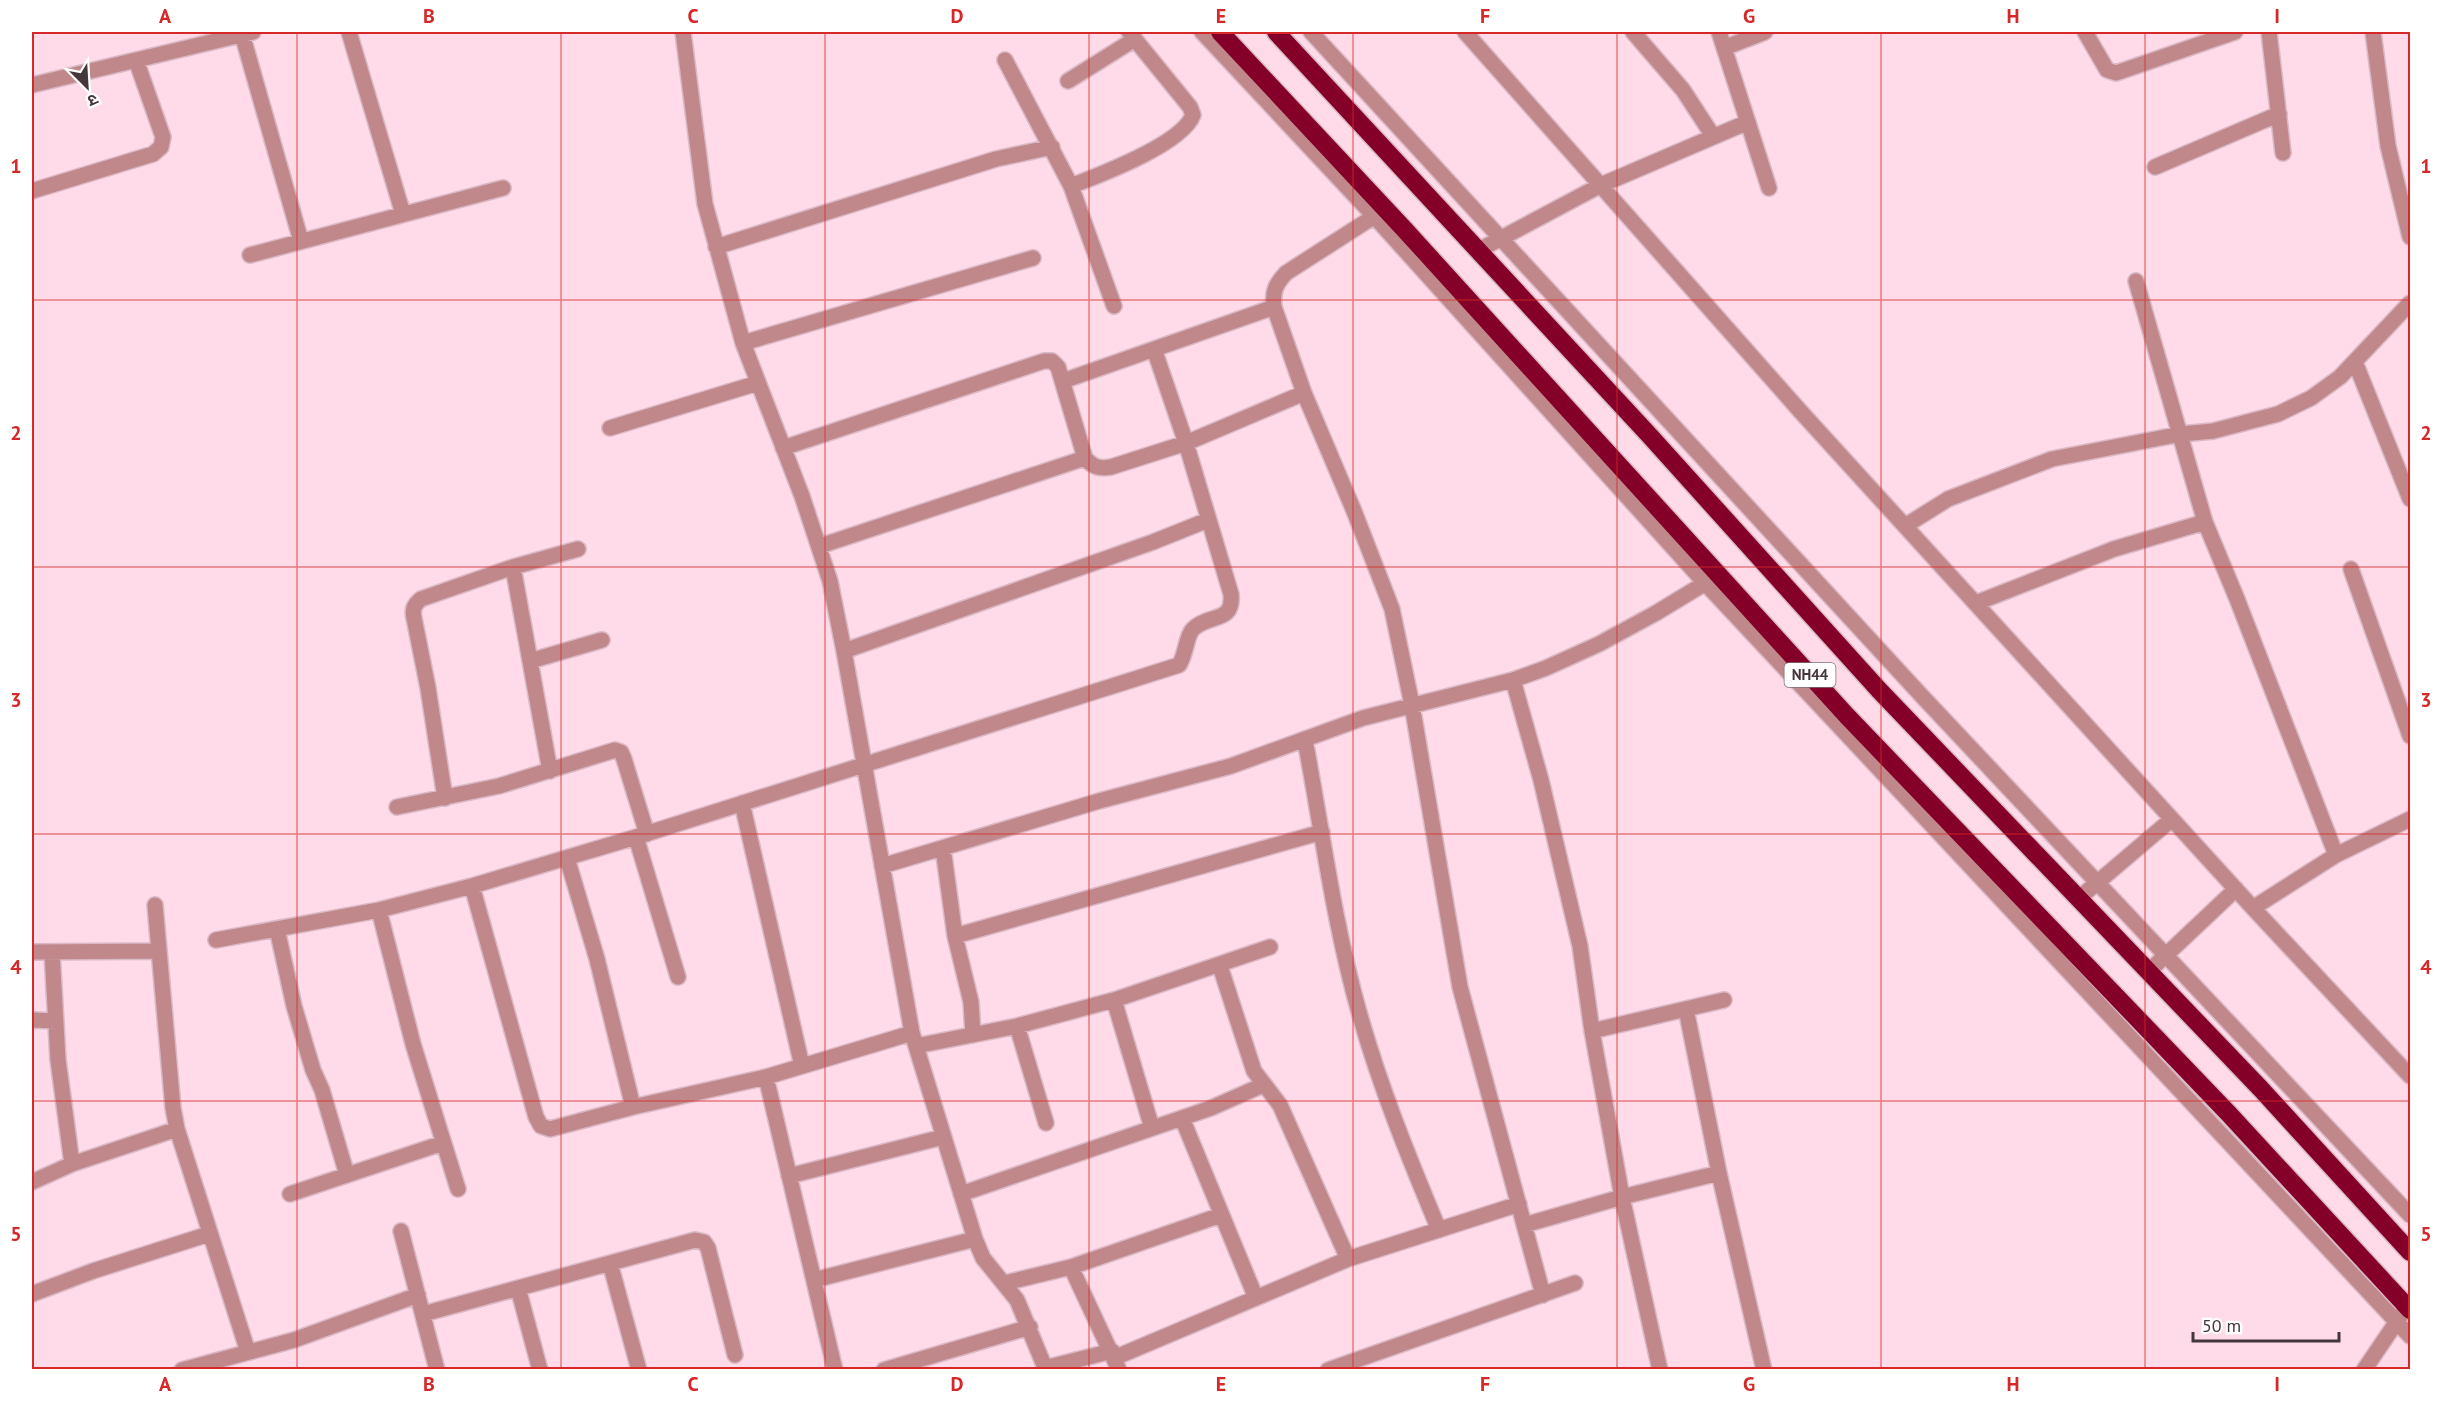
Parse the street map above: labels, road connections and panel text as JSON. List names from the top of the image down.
{
  "streets": {
    "highway": ["NH44"]
  },
  "scale_bar": "50 m",
  "north": "bottom right",
  "grid": {
    "columns": [
      "A",
      "B",
      "C",
      "D",
      "E",
      "F",
      "G",
      "H",
      "I"
    ],
    "rows": [
      "1",
      "2",
      "3",
      "4",
      "5"
    ]
  }
}
